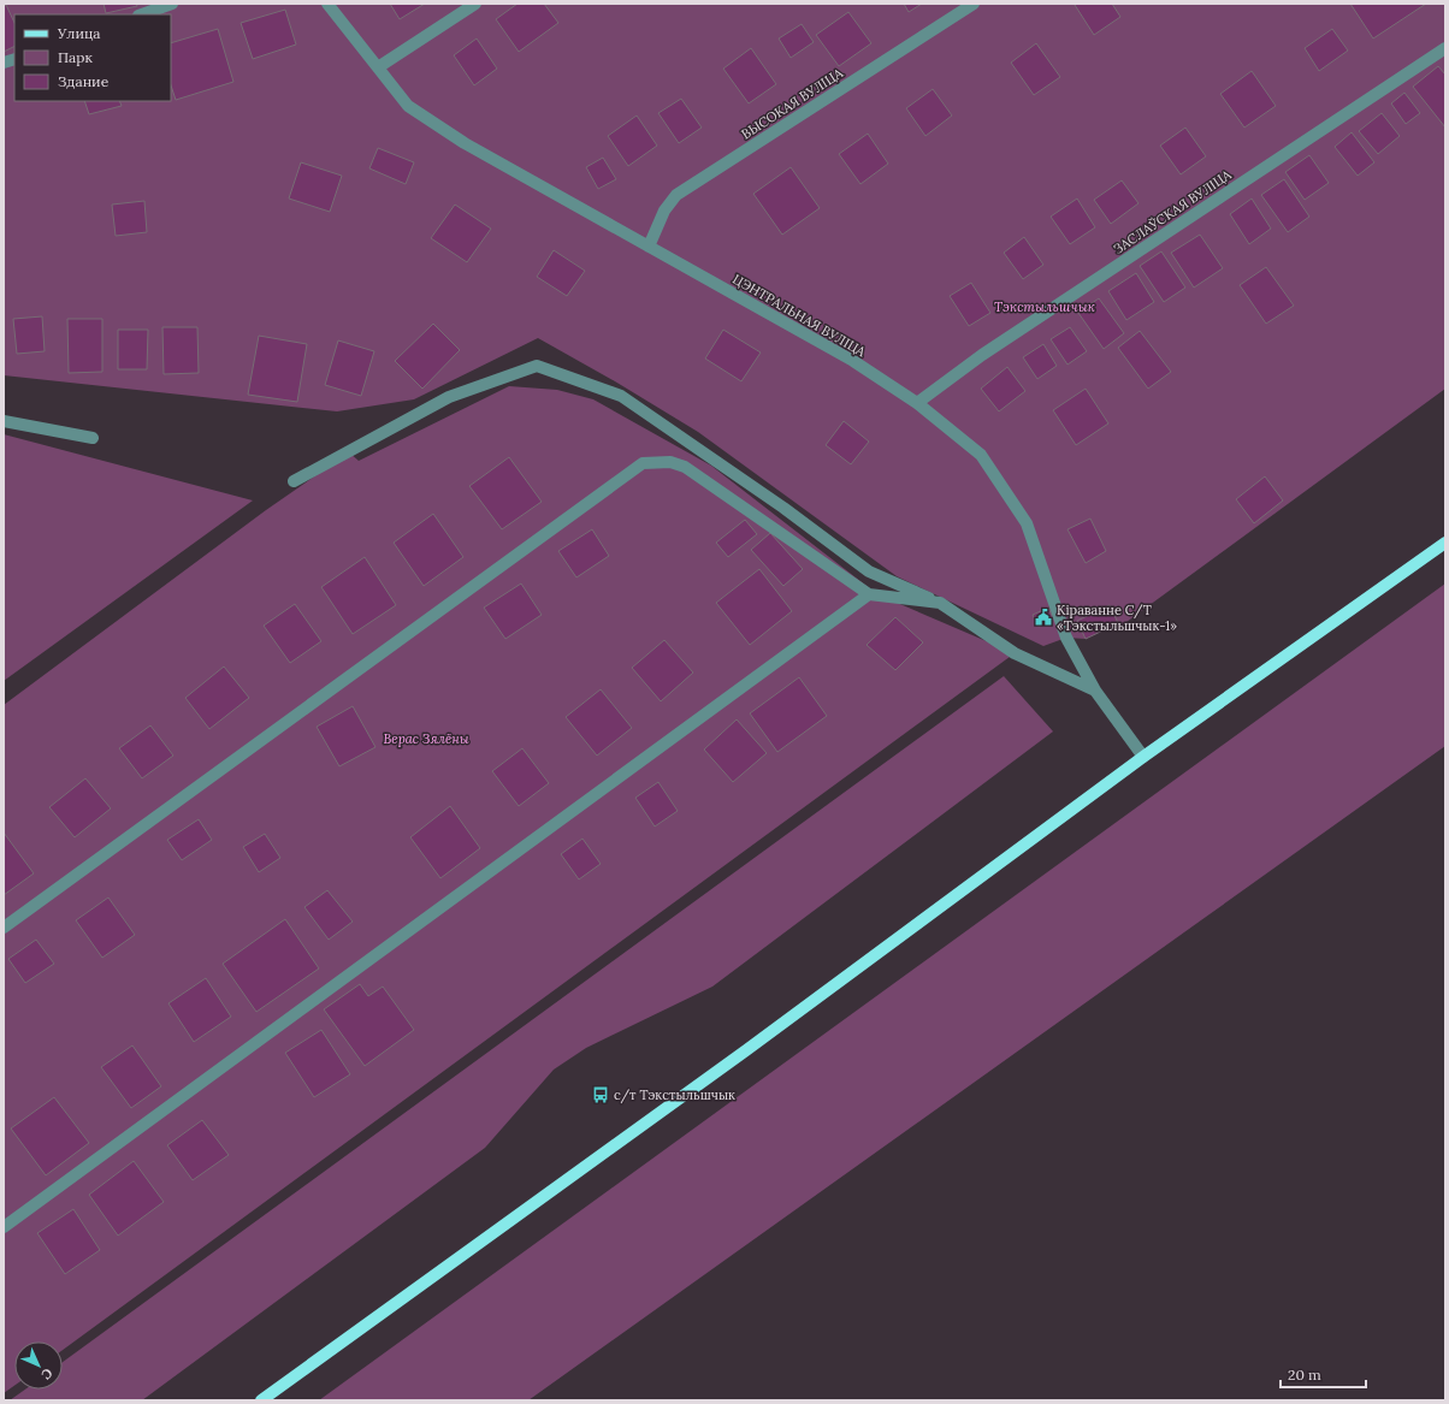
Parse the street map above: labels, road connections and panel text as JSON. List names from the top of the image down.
{
  "streets": {
    "street": ["ВЫСОКАЯ ВУЛІЦА", "ЗАСЛАЎСКАЯ ВУЛІЦА", "ЦЭНТРАЛЬНАЯ ВУЛІЦА"]
  },
  "crossings": [
    ["ВЫСОКАЯ ВУЛІЦА", "ЦЭНТРАЛЬНАЯ ВУЛІЦА"],
    ["ЗАСЛАЎСКАЯ ВУЛІЦА", "ЦЭНТРАЛЬНАЯ ВУЛІЦА"]
  ],
  "parks": ["Тэкстыльшчык", "Верас Зялёны"],
  "places": {
    "public building": ["Кіраванне С/Т «Тэкстыльшчык-1»"],
    "bus stop": ["с/т Тэкстыльшчык"]
  },
  "legend": ["Улица", "Парк", "Здание"],
  "scale_bar": "20 m",
  "north": "bottom right"
}
